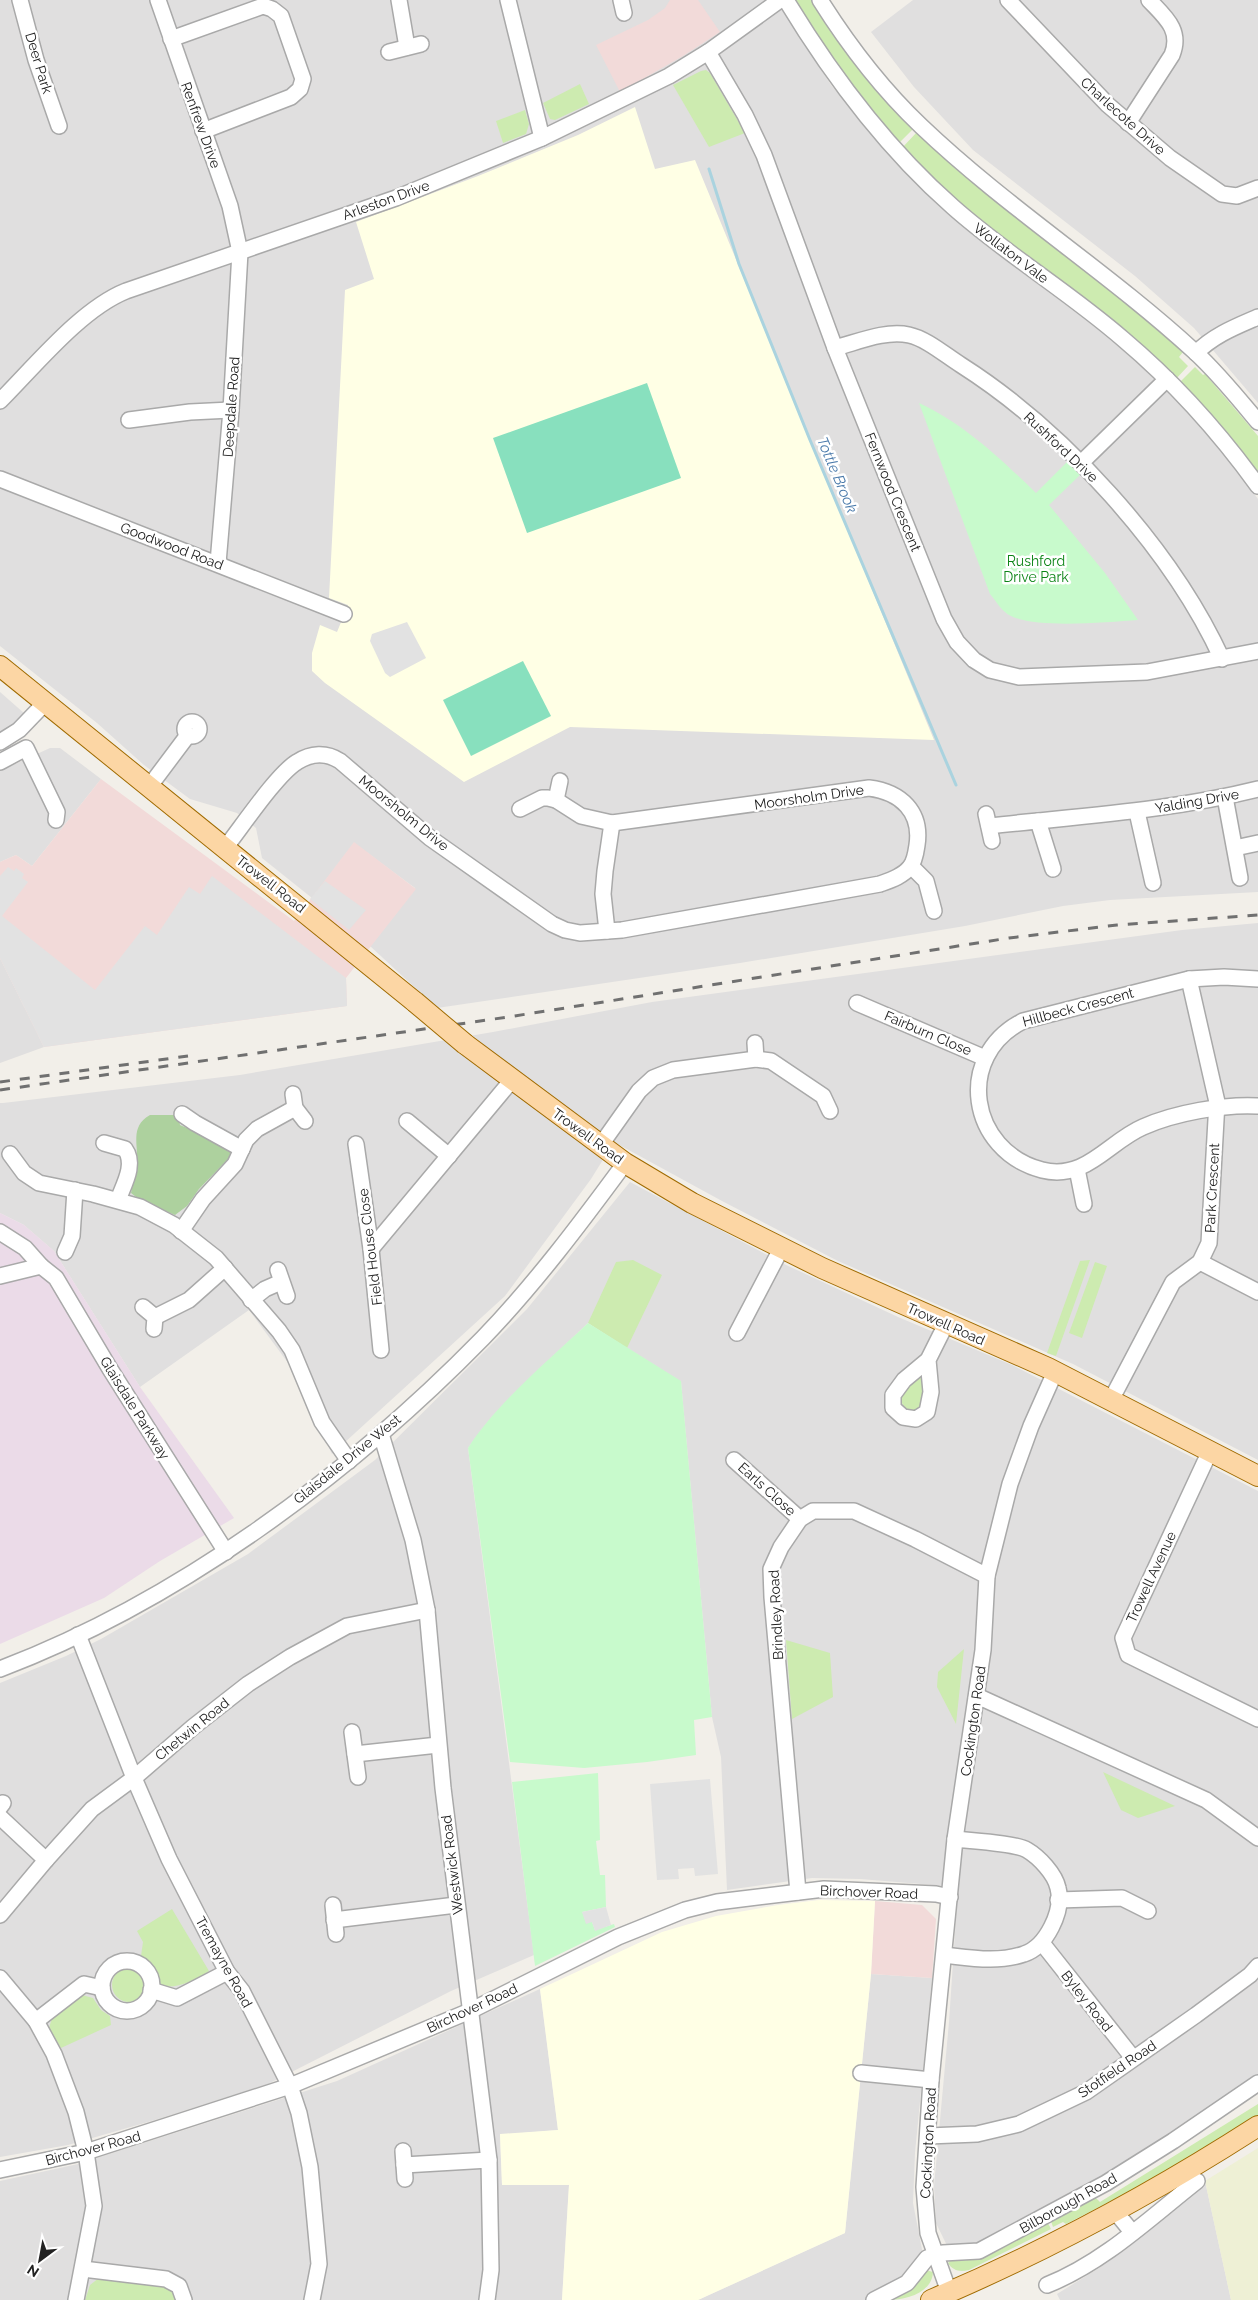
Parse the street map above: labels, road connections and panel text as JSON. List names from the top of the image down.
{
  "streets": {
    "main road": ["Trowell Road", "Bilborough Road"],
    "street": [
      "Deer Park",
      "Charlecote Drive",
      "Renfrew Drive",
      "Arleston Drive",
      "Wollaton Vale",
      "Deepdale Road",
      "Rushford Drive",
      "Fernwood Crescent",
      "Goodwood Road",
      "Moorsholm Drive",
      "Yalding Drive",
      "Hillbeck Crescent",
      "Fairburn Close",
      "Park Crescent",
      "Field House Close",
      "Glaisdale Parkway",
      "Glaisdale Drive West",
      "Earls Close",
      "Trowell Avenue",
      "Brindley Road",
      "Cockington Road",
      "Chetwin Road",
      "Westwick Road",
      "Birchover Road",
      "Tremayne Road",
      "Byley Road",
      "Stotfield Road"
    ]
  },
  "crossings": [
    ["Renfrew Drive", "Arleston Drive"],
    ["Renfrew Drive", "Deepdale Road"],
    ["Arleston Drive", "Deepdale Road"],
    ["Arleston Drive", "Fernwood Crescent"],
    ["Deepdale Road", "Goodwood Road"],
    ["Rushford Drive", "Fernwood Crescent"],
    ["Moorsholm Drive", "Trowell Road"],
    ["Trowell Road", "Glaisdale Drive West"],
    ["Trowell Road", "Trowell Avenue"],
    ["Trowell Road", "Cockington Road"],
    ["Hillbeck Crescent", "Fairburn Close"],
    ["Hillbeck Crescent", "Park Crescent"],
    ["Glaisdale Parkway", "Glaisdale Drive West"],
    ["Glaisdale Drive West", "Westwick Road"],
    ["Glaisdale Drive West", "Tremayne Road"],
    ["Earls Close", "Brindley Road"],
    ["Brindley Road", "Birchover Road"],
    ["Cockington Road", "Birchover Road"],
    ["Cockington Road", "Byley Road"],
    ["Cockington Road", "Stotfield Road"],
    ["Cockington Road", "Bilborough Road"],
    ["Chetwin Road", "Westwick Road"],
    ["Chetwin Road", "Tremayne Road"],
    ["Westwick Road", "Birchover Road"],
    ["Birchover Road", "Tremayne Road"],
    ["Birchover Road", "Byley Road"],
    ["Byley Road", "Stotfield Road"]
  ],
  "water": ["Tottle Brook"],
  "parks": ["Rushford Drive Park"],
  "north": "bottom left"
}
